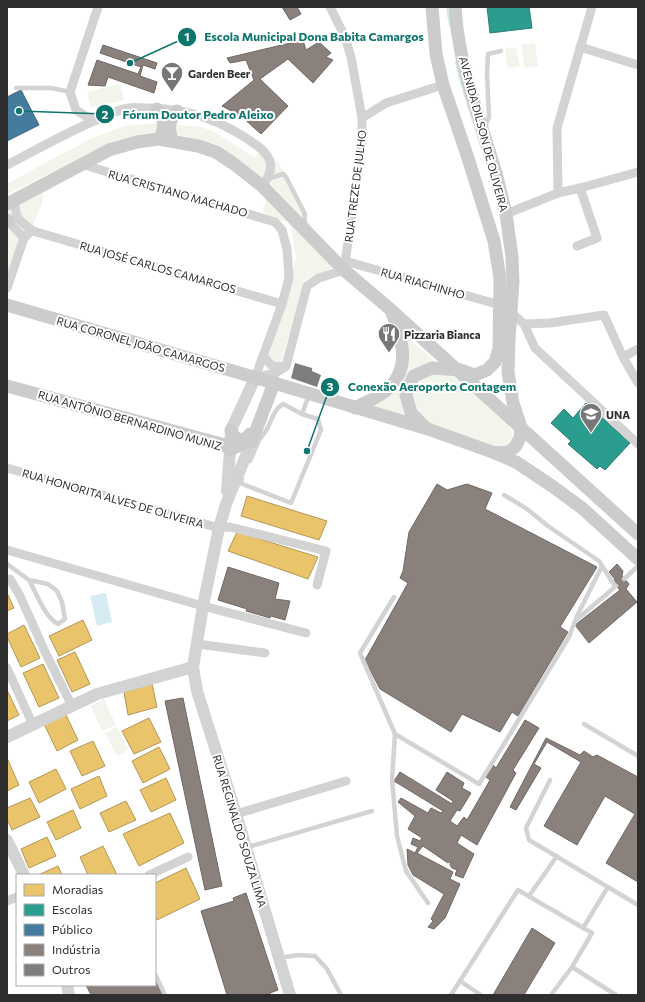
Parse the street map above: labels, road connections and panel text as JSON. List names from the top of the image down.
{
  "streets": {
    "main road": ["AVENIDA DILSON DE OLIVEIRA", "RUA CORONEL JOÃO CAMARGOS", "RUA ANTÔNIO BERNARDINO MUNIZ"],
    "street": [
      "RUA TREZE DE JULHO",
      "RUA CRISTIANO MACHADO",
      "RUA JOSÉ CARLOS CAMARGOS",
      "RUA RIACHINHO",
      "RUA HONORITA ALVES DE OLIVEIRA",
      "RUA REGINALDO SOUZA LIMA"
    ]
  },
  "crossings": [
    ["AVENIDA DILSON DE OLIVEIRA", "RUA TREZE DE JULHO"],
    ["AVENIDA DILSON DE OLIVEIRA", "RUA RIACHINHO"],
    ["RUA TREZE DE JULHO", "RUA RIACHINHO"],
    ["RUA CRISTIANO MACHADO", "RUA JOSÉ CARLOS CAMARGOS"],
    ["RUA HONORITA ALVES DE OLIVEIRA", "RUA REGINALDO SOUZA LIMA"]
  ],
  "places": {
    "other": ["Escola Municipal Dona Babita Camargos", "Fórum Doutor Pedro Aleixo", "Conexão Aeroporto Contagem"],
    "bar": ["Garden Beer"],
    "restaurant": ["Pizzaria Bianca"],
    "school or university": ["UNA"]
  },
  "legend": [
    "Moradias",
    "Escolas",
    "Público",
    "Indústria",
    "Outros"
  ]
}
